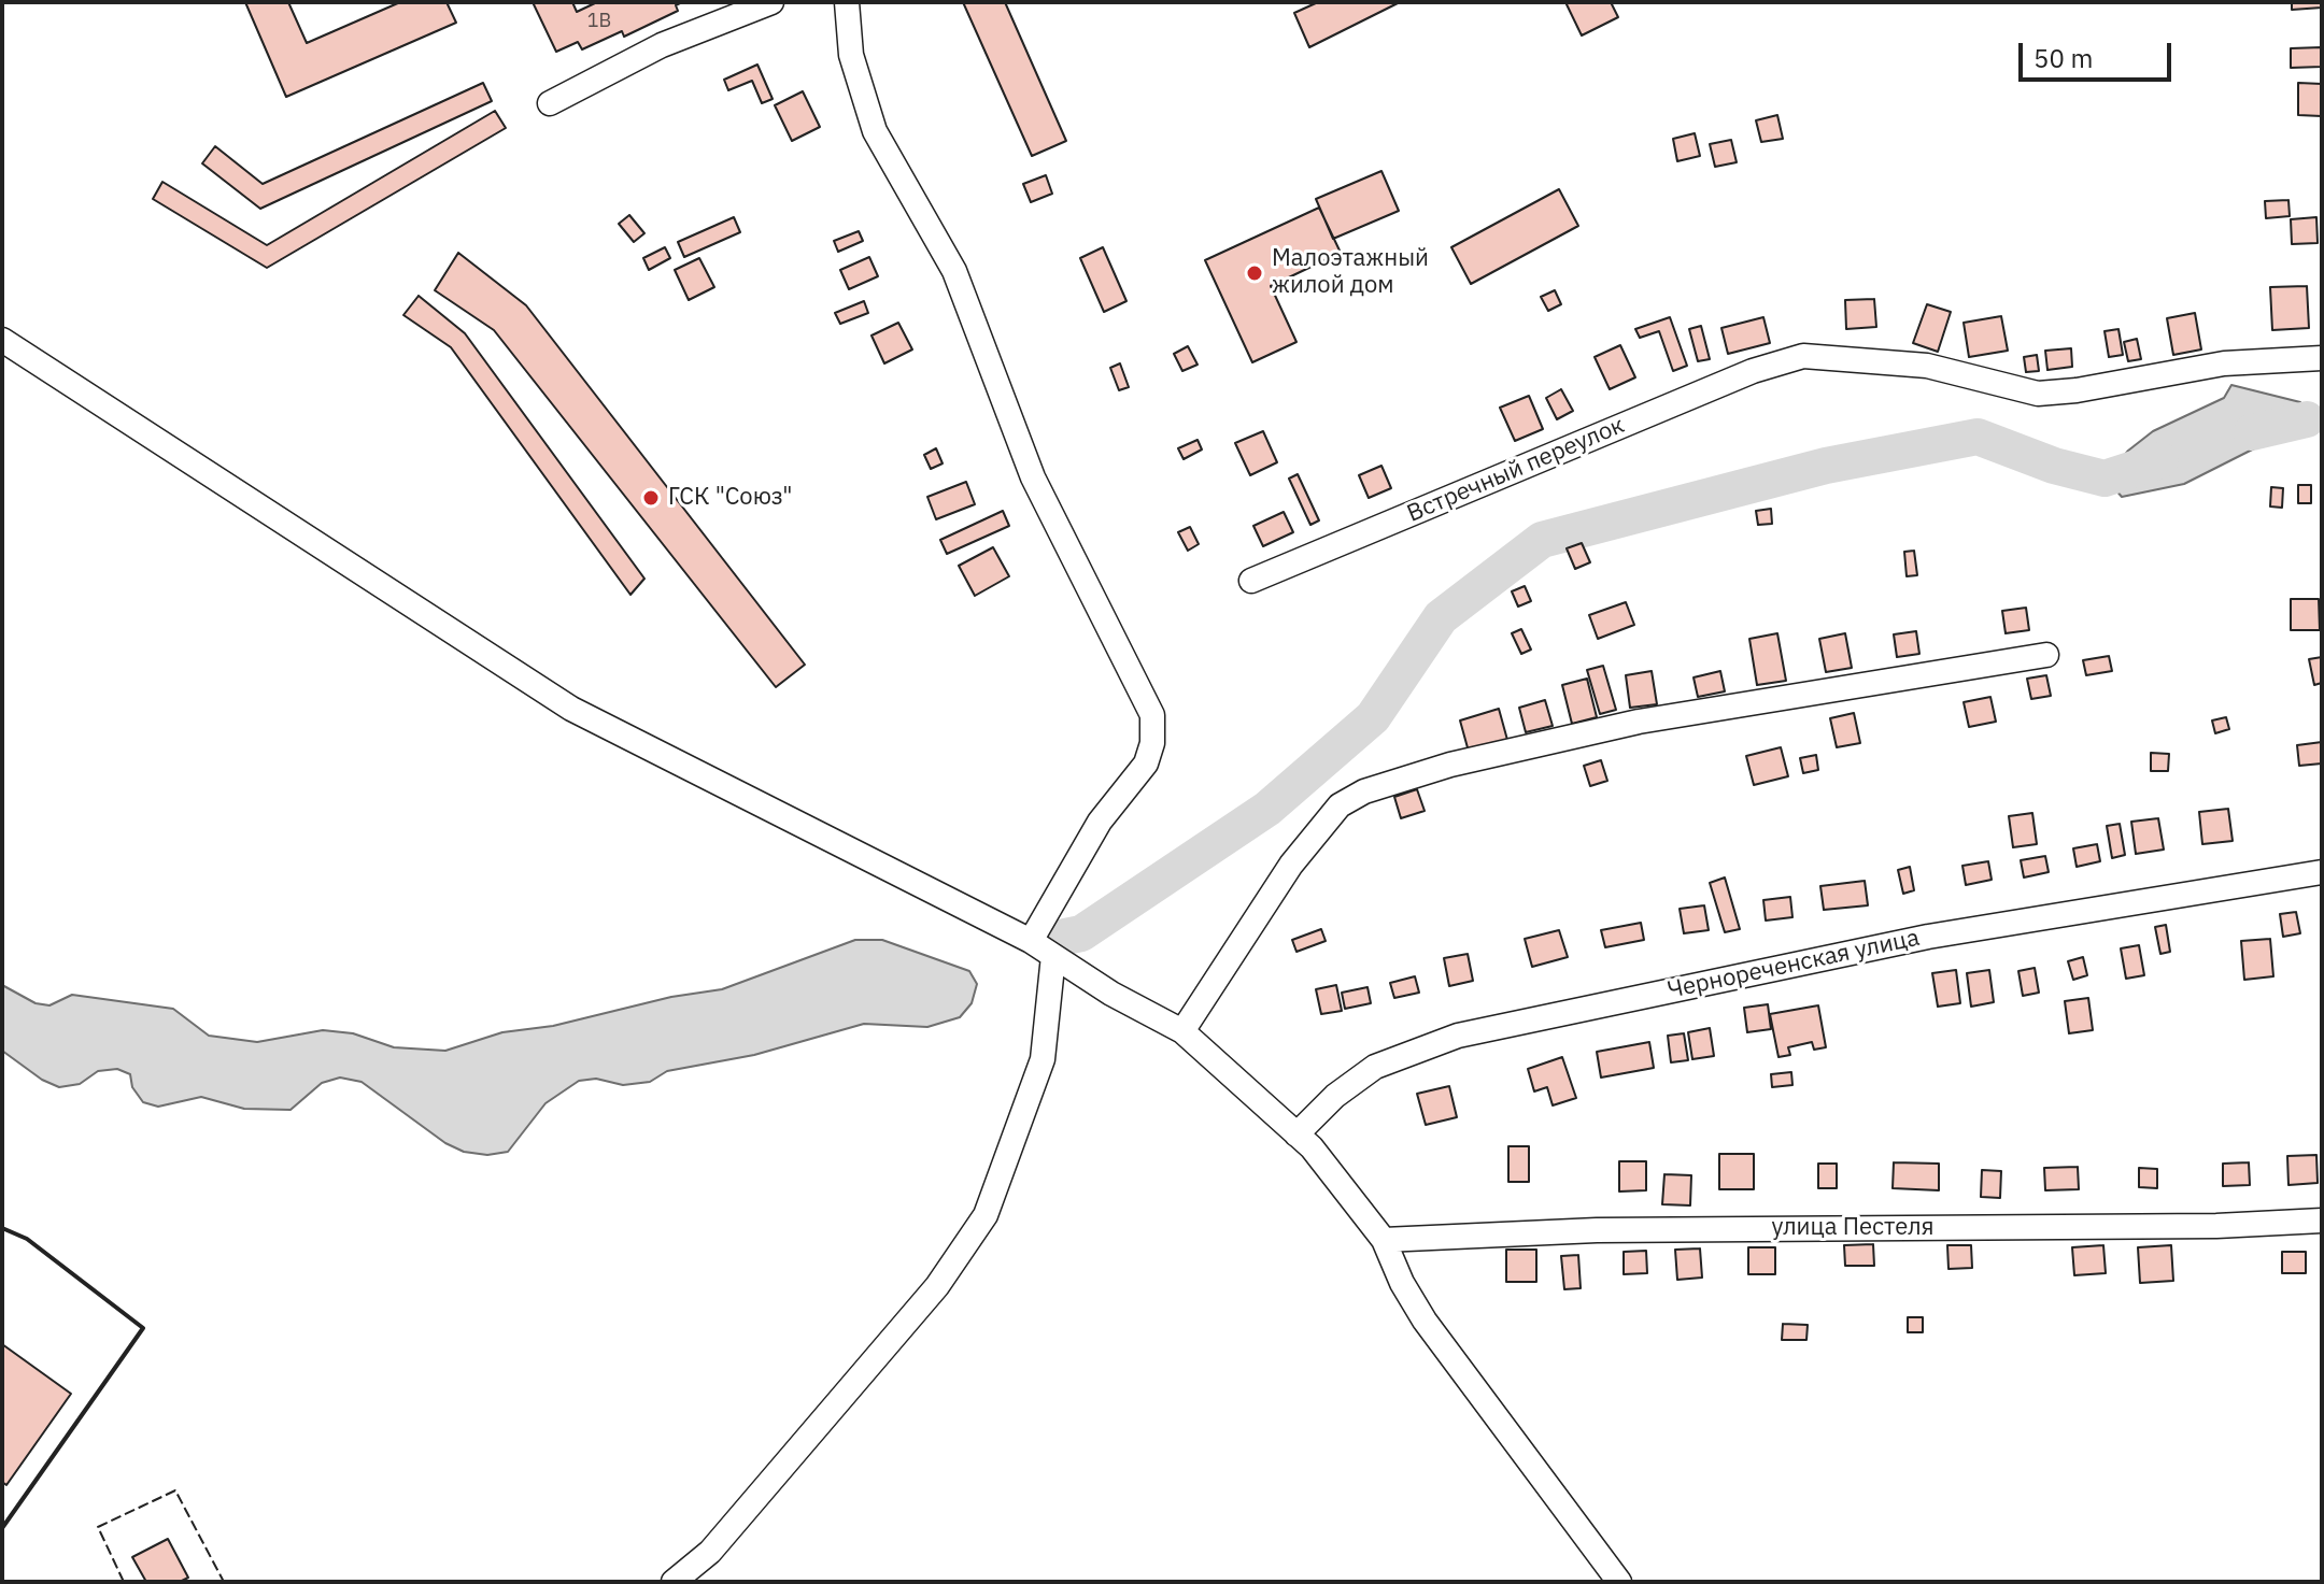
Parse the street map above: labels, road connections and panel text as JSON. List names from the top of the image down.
{
  "streets": {
    "street": ["Встречный переулок", "Чернореченская улица", "улица Пестеля"]
  },
  "places": ["Малоэтажный жилой дом", "ГСК \"Союз\""],
  "house_numbers": ["1В"],
  "scale_bar": "50 m"
}
